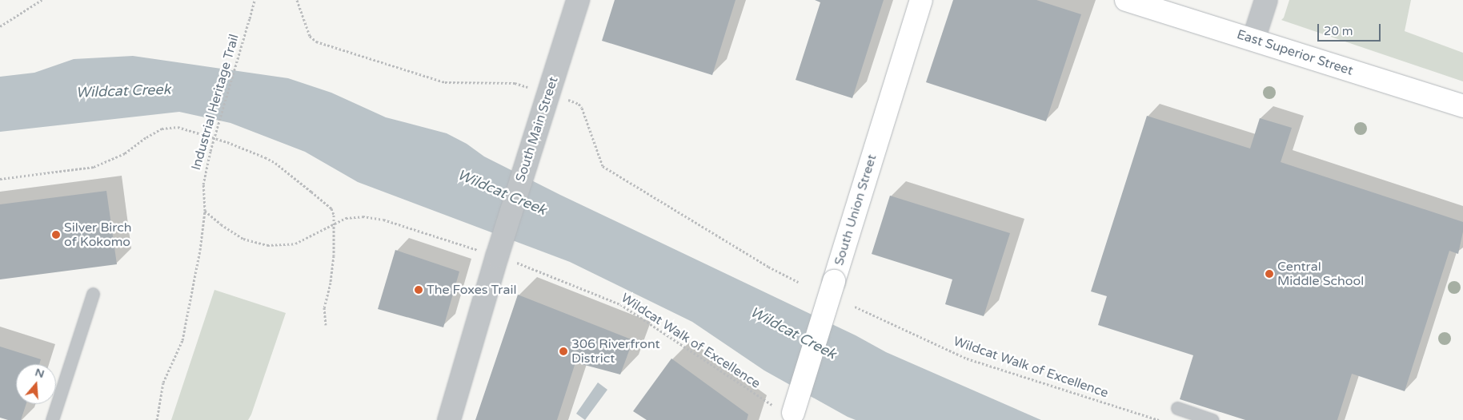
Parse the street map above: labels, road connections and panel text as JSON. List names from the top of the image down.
{
  "streets": {
    "street": ["East Superior Street", "South Main Street", "South Union Street"],
    "path": ["Industrial Heritage Trail", "Wildcat Walk of Excellence"]
  },
  "crossings": [
    ["Industrial Heritage Trail", "Wildcat Walk of Excellence"],
    ["South Main Street", "Wildcat Walk of Excellence"],
    ["South Union Street", "Wildcat Walk of Excellence"]
  ],
  "water": ["Wildcat Creek"],
  "places": [
    "Silver Birch of Kokomo",
    "Central Middle School",
    "The Foxes Trail",
    "306 Riverfront District"
  ],
  "scale_bar": "20 m",
  "north": "top"
}
